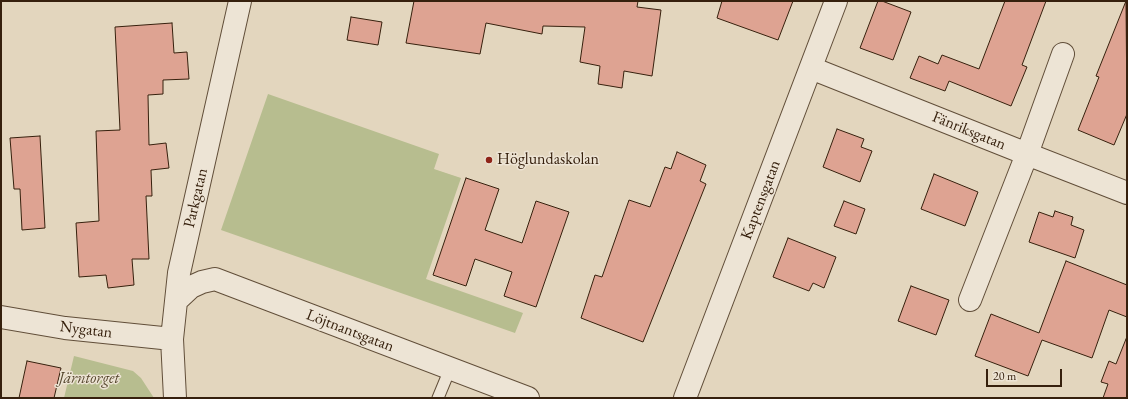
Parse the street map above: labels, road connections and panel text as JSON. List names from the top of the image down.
{
  "streets": {
    "street": [
      "Fänriksgatan",
      "Parkgatan",
      "Kaptensgatan",
      "Nygatan",
      "Löjtnantsgatan"
    ]
  },
  "crossings": [
    ["Fänriksgatan", "Kaptensgatan"],
    ["Parkgatan", "Nygatan"],
    ["Parkgatan", "Löjtnantsgatan"]
  ],
  "parks": ["Järntorget"],
  "places": ["Höglundaskolan"],
  "scale_bar": "20 m"
}
